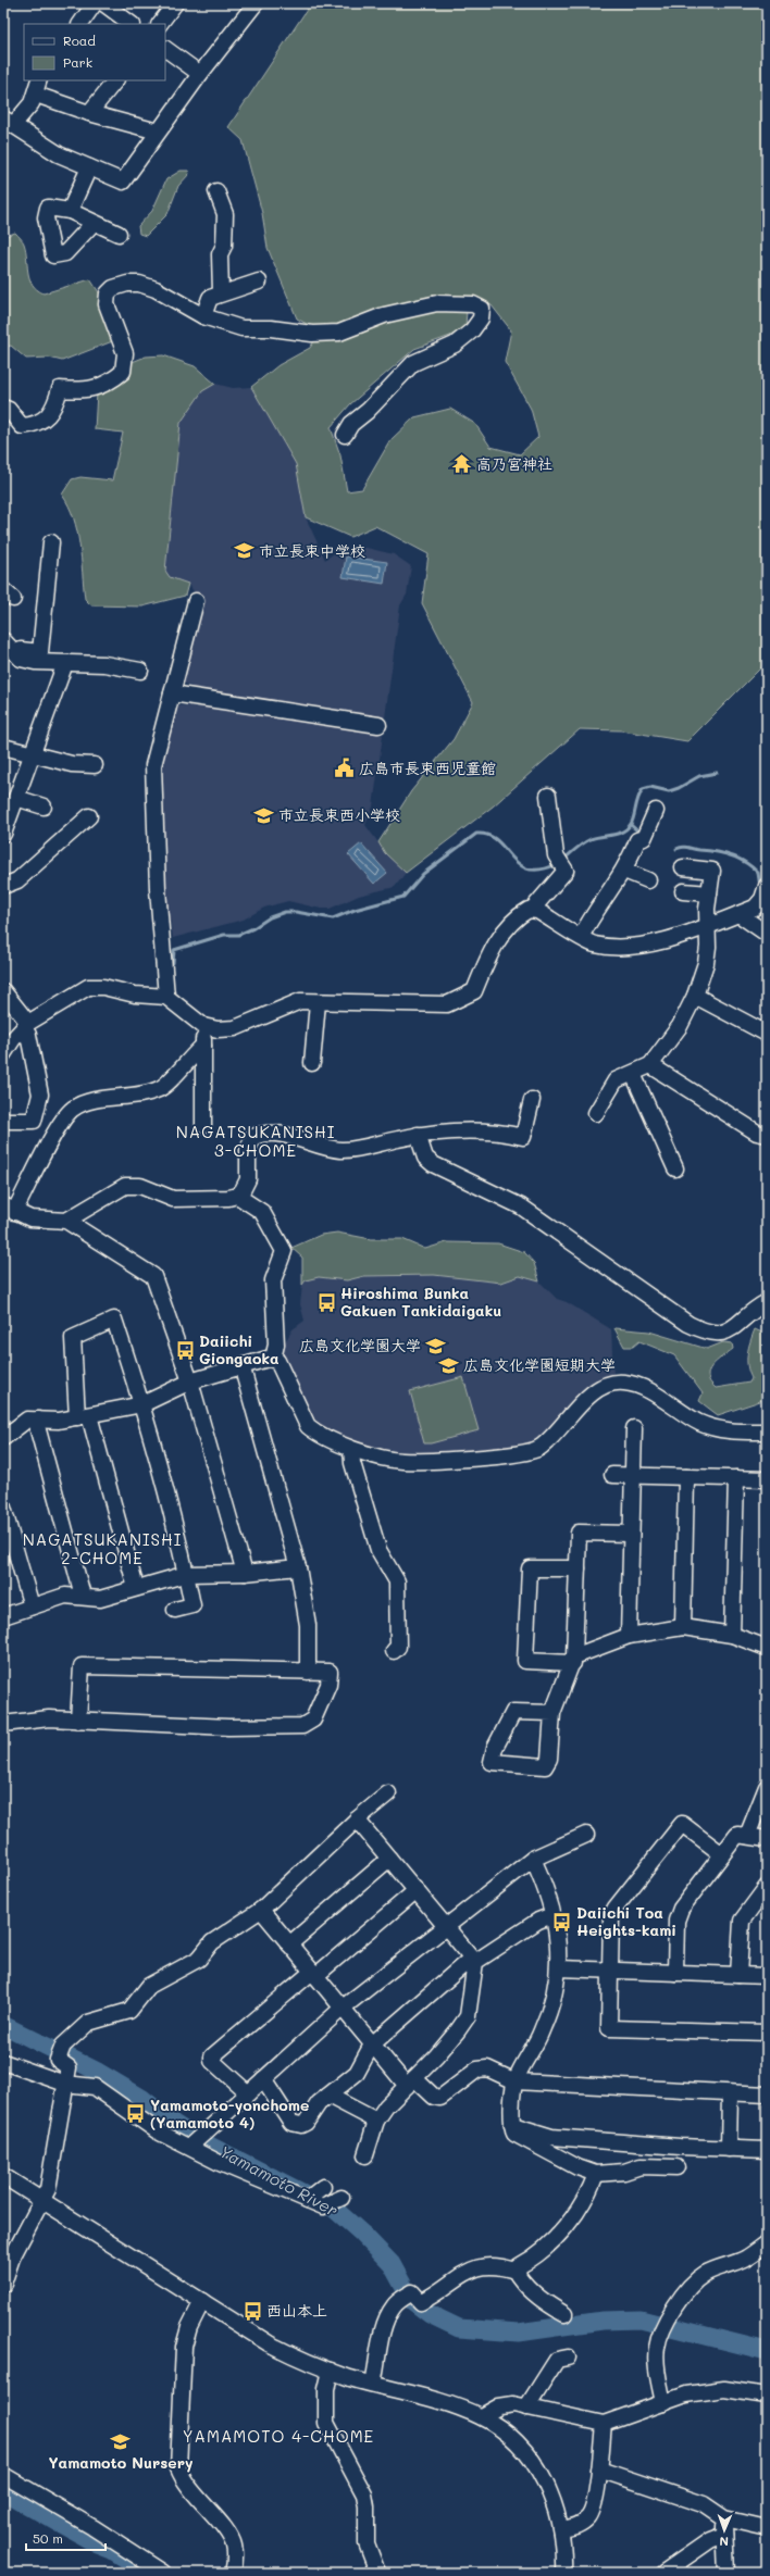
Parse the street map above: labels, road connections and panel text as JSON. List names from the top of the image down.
{
  "districts": ["NAGATSUKANISHI 3-CHOME", "NAGATSUKANISHI 2-CHOME", "YAMAMOTO 4-CHOME"],
  "water": ["Yamamoto River"],
  "places": {
    "temple": ["高乃宮神社"],
    "school or university": [
      "市立長束中学校",
      "市立長束西小学校",
      "広島文化学園大学",
      "広島文化学園短期大学",
      "Yamamoto Nursery"
    ],
    "public building": ["広島市長束西児童館"],
    "bus stop": [
      "Hiroshima Bunka Gakuen Tankidaigaku",
      "Daiichi Giongaoka",
      "Daiichi Toa Heights-kami",
      "Yamamoto-yonchome (Yamamoto 4)",
      "西山本上"
    ]
  },
  "legend": ["Road", "Park"],
  "scale_bar": "50 m",
  "north": "bottom"
}
